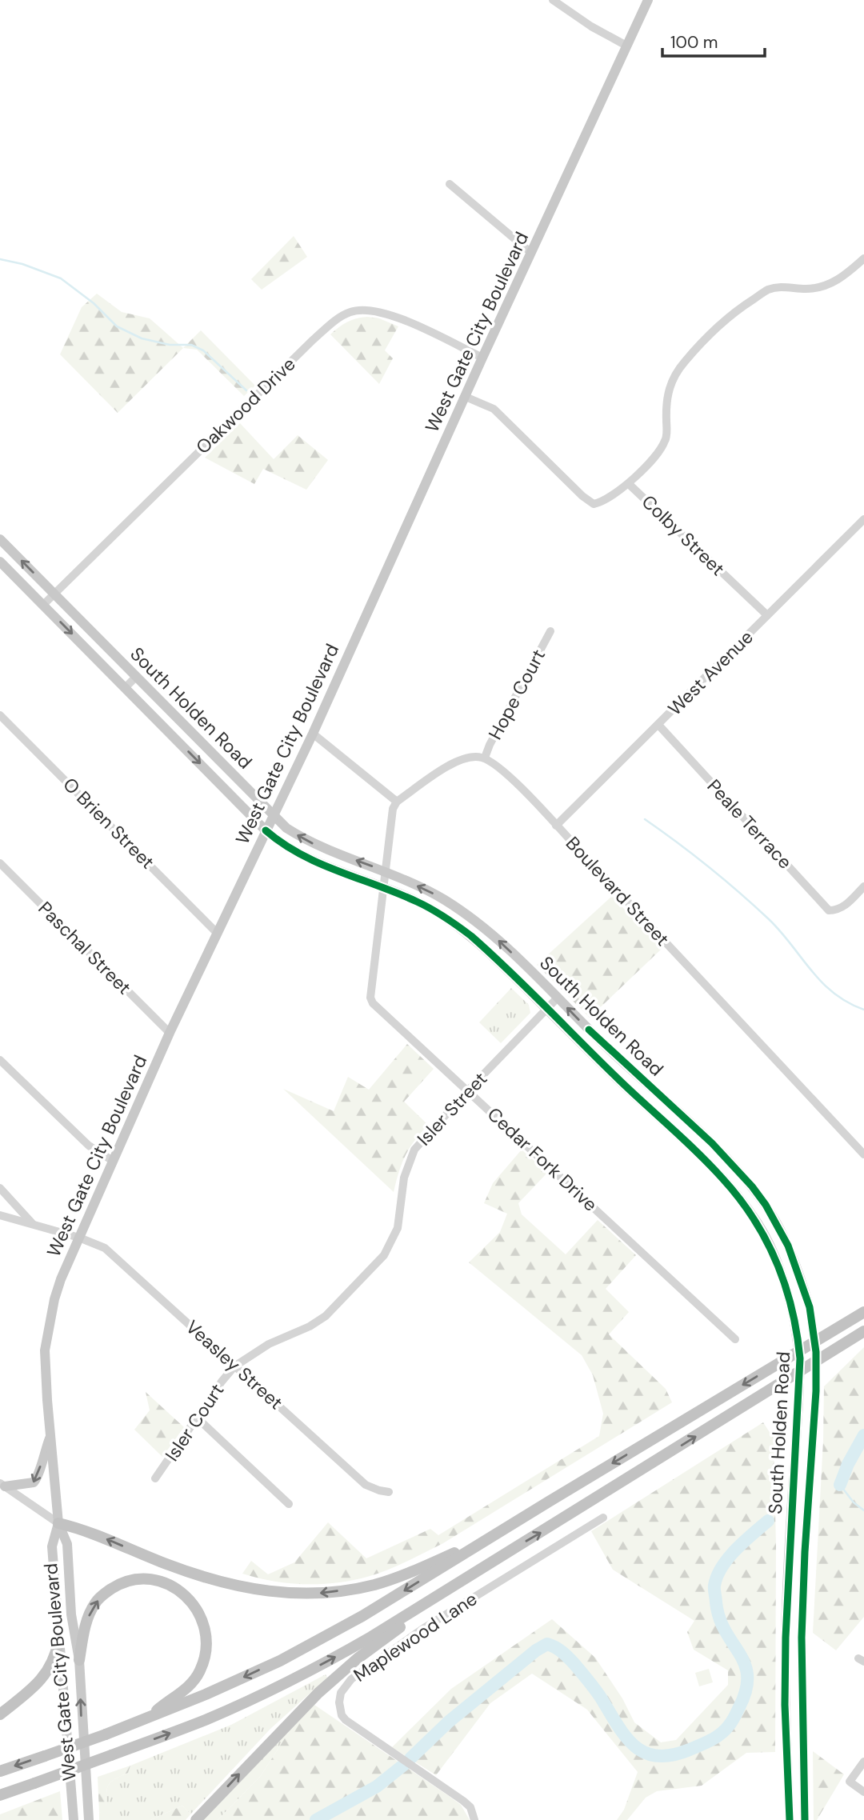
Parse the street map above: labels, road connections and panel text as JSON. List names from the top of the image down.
{
  "streets": {
    "main road": ["West Gate City Boulevard", "South Holden Road"],
    "street": [
      "Oakwood Drive",
      "Colby Street",
      "West Avenue",
      "Hope Court",
      "O Brien Street",
      "Peale Terrace",
      "Boulevard Street",
      "Paschal Street",
      "Isler Street",
      "Cedar Fork Drive",
      "Veasley Street",
      "Isler Court",
      "Maplewood Lane"
    ]
  },
  "crossings": [
    ["West Gate City Boulevard", "Oakwood Drive"],
    ["West Gate City Boulevard", "Colby Street"],
    ["West Gate City Boulevard", "South Holden Road"],
    ["West Gate City Boulevard", "O Brien Street"],
    ["West Gate City Boulevard", "Paschal Street"],
    ["West Gate City Boulevard", "Veasley Street"],
    ["Oakwood Drive", "South Holden Road"],
    ["Colby Street", "West Avenue"],
    ["West Avenue", "Peale Terrace"],
    ["West Avenue", "Boulevard Street"],
    ["Hope Court", "Boulevard Street"],
    ["South Holden Road", "Isler Street"],
    ["South Holden Road", "Cedar Fork Drive"],
    ["Isler Street", "Cedar Fork Drive"],
    ["Isler Street", "Veasley Street"],
    ["Isler Street", "Isler Court"],
    ["Veasley Street", "Isler Court"]
  ],
  "scale_bar": "100 m"
}
